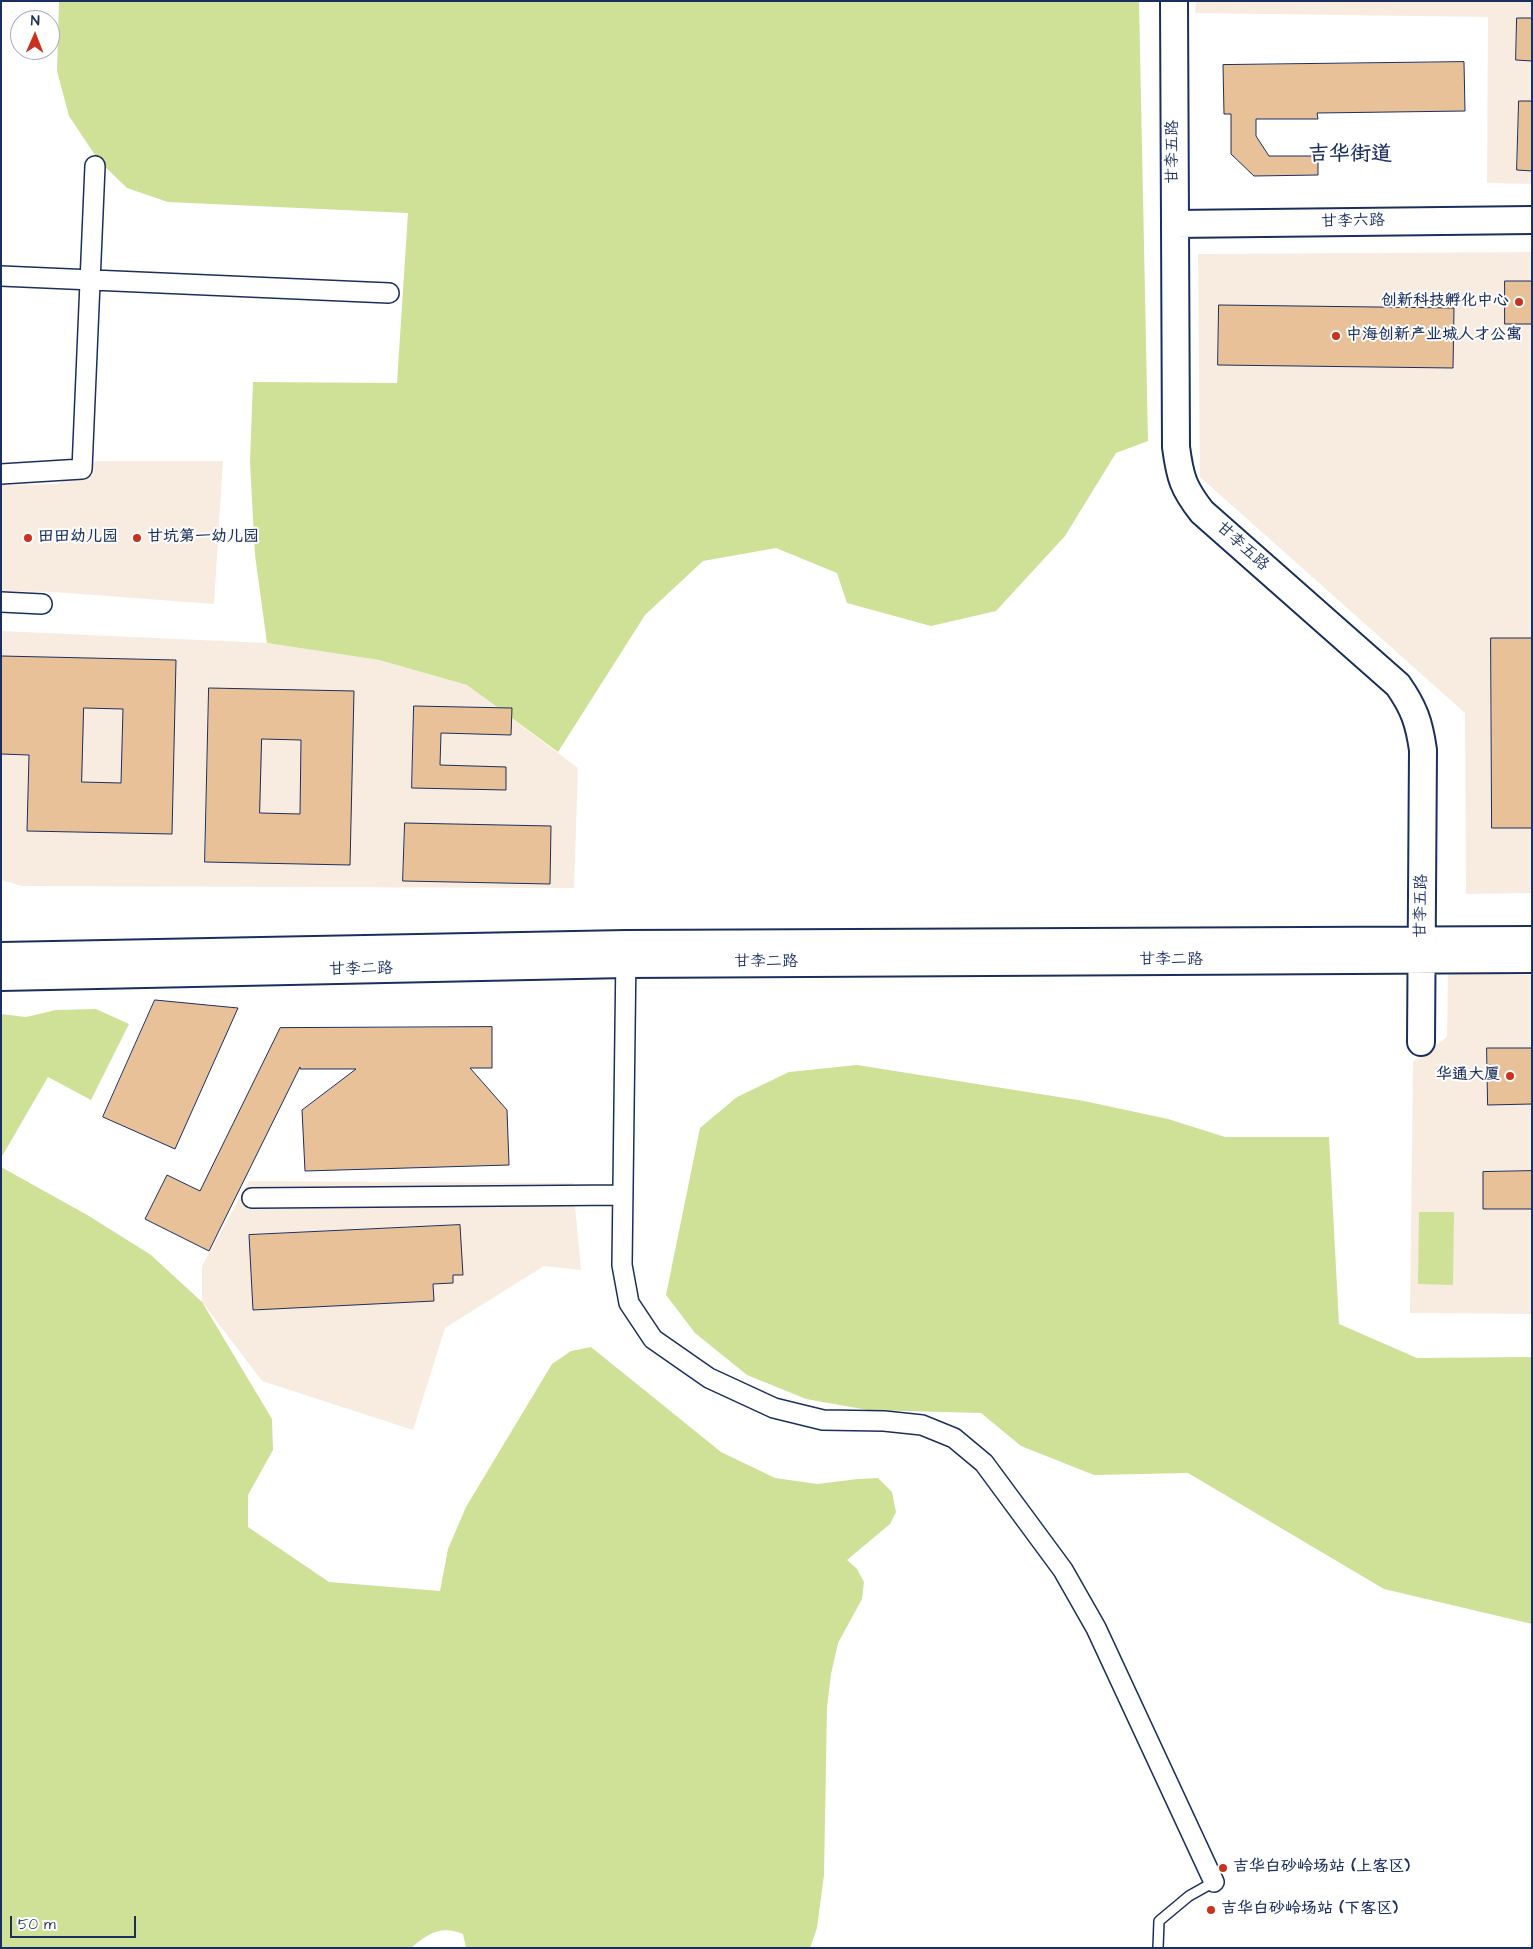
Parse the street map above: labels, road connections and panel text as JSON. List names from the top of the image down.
{
  "streets": {
    "main road": ["甘李五路", "甘李六路", "甘李二路"]
  },
  "crossings": [
    ["甘李五路", "甘李六路"],
    ["甘李五路", "甘李二路"]
  ],
  "districts": ["吉华街道"],
  "places": [
    "创新科技孵化中心",
    "中海创新产业城人才公寓",
    "田田幼儿园",
    "甘坑第一幼儿园",
    "华通大厦",
    "吉华白砂岭场站 (上客区)",
    "吉华白砂岭场站 (下客区)"
  ],
  "scale_bar": "50 m",
  "north": "top"
}
